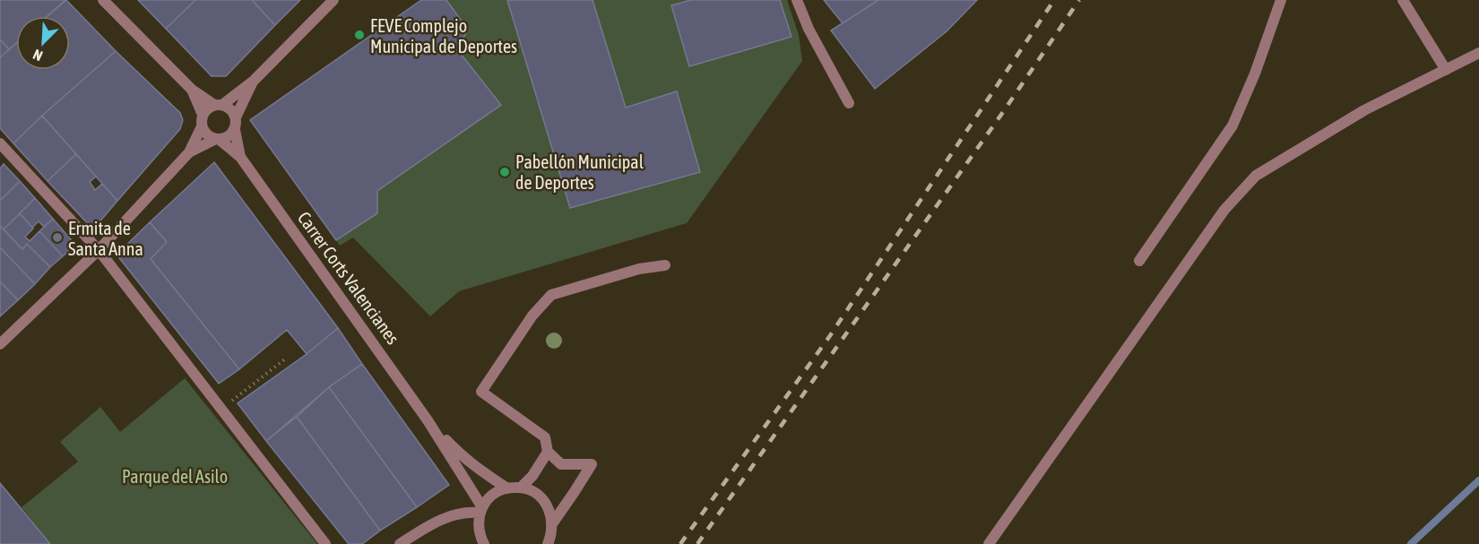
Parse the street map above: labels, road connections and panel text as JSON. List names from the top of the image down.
{
  "streets": {
    "street": ["Carrer Corts Valencianes"]
  },
  "parks": ["Parque del Asilo"],
  "places": ["FEVE Complejo Municipal de Deportes", "Pabellón Municipal de Deportes", "Ermita de Santa Anna"],
  "north": "bottom left"
}
